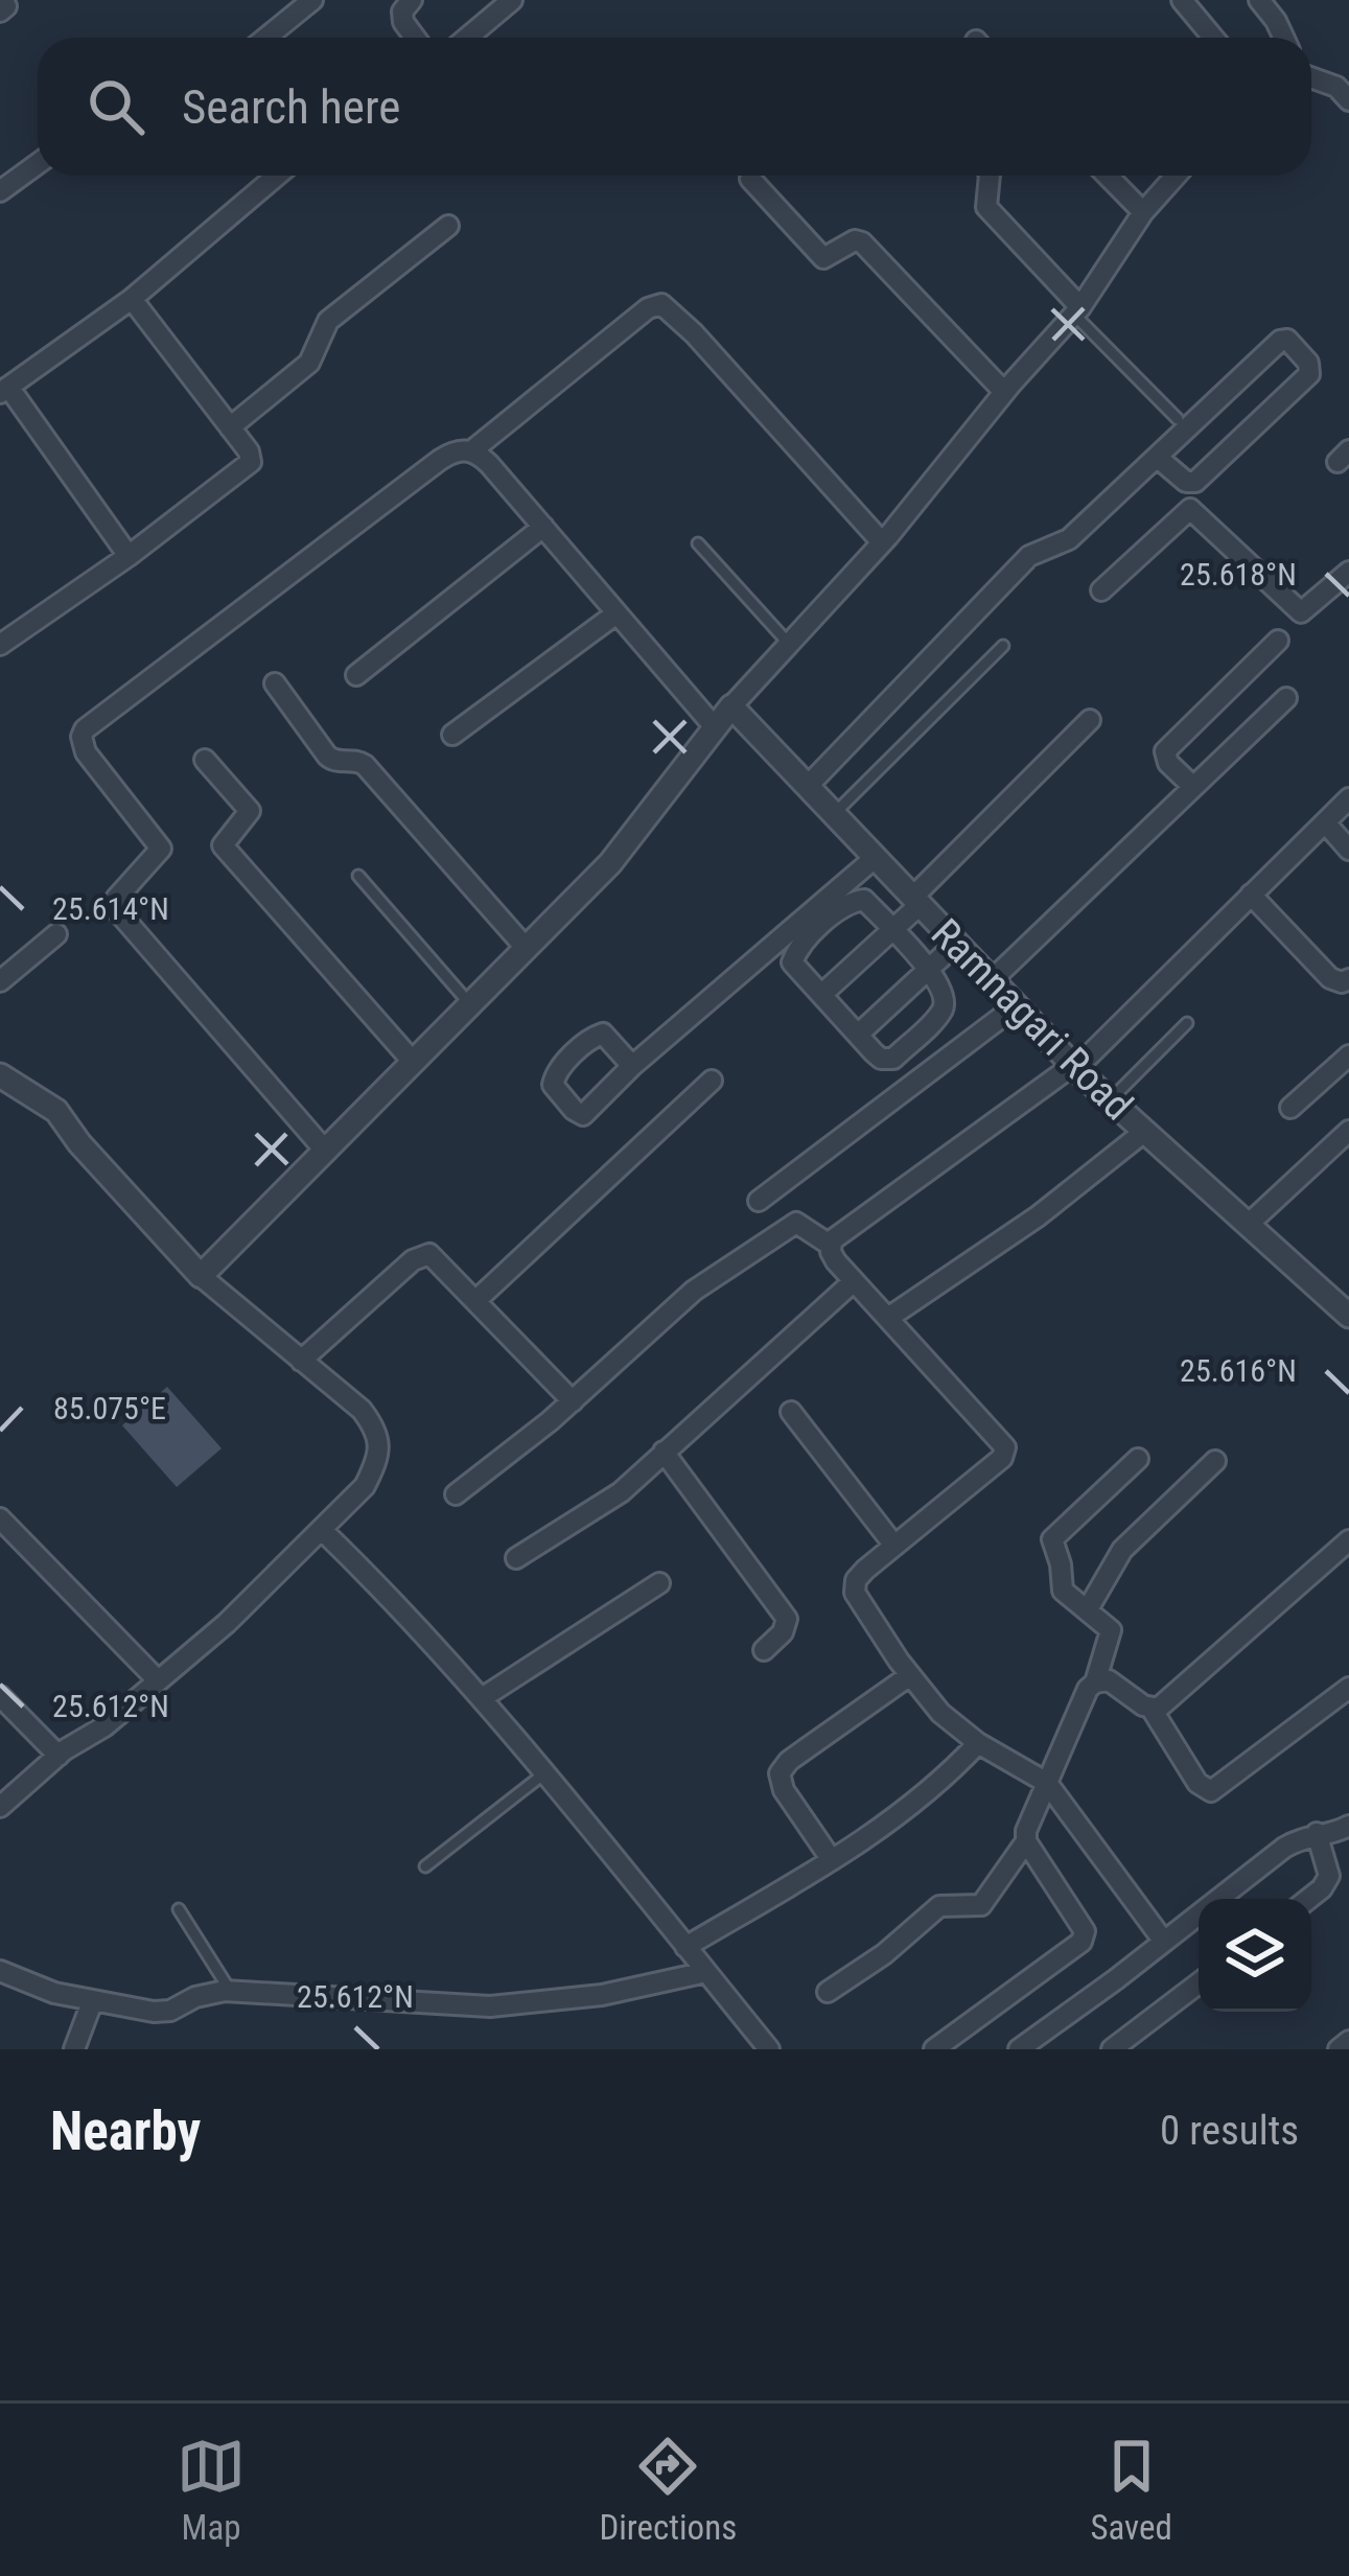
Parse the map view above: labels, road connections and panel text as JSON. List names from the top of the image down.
{
  "streets": {
    "street": ["Ramnagari Road"]
  },
  "page": {
    "search": "Search here",
    "heading": ["Nearby", "0 results"],
    "nav": ["Map", "Directions", "Saved"]
  },
  "coordinates": [
    "25.618°N",
    "25.614°N",
    "25.616°N",
    "85.075°E",
    "25.612°N"
  ]
}
